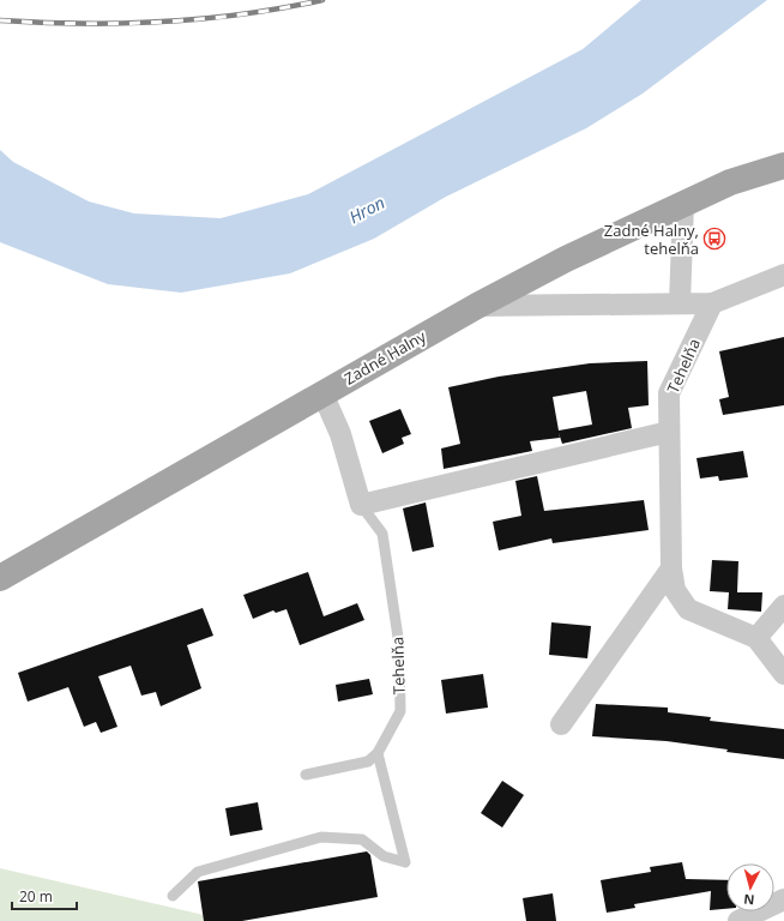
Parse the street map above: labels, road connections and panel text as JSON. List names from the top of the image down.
{
  "streets": {
    "main road": ["Zadné Halny"],
    "street": ["Tehelňa"]
  },
  "crossings": [
    ["Zadné Halny", "Tehelňa"]
  ],
  "water": ["Hron"],
  "places": {
    "bus stop": ["Zadné Halny, tehelňa"]
  },
  "scale_bar": "20 m",
  "north": "bottom"
}
